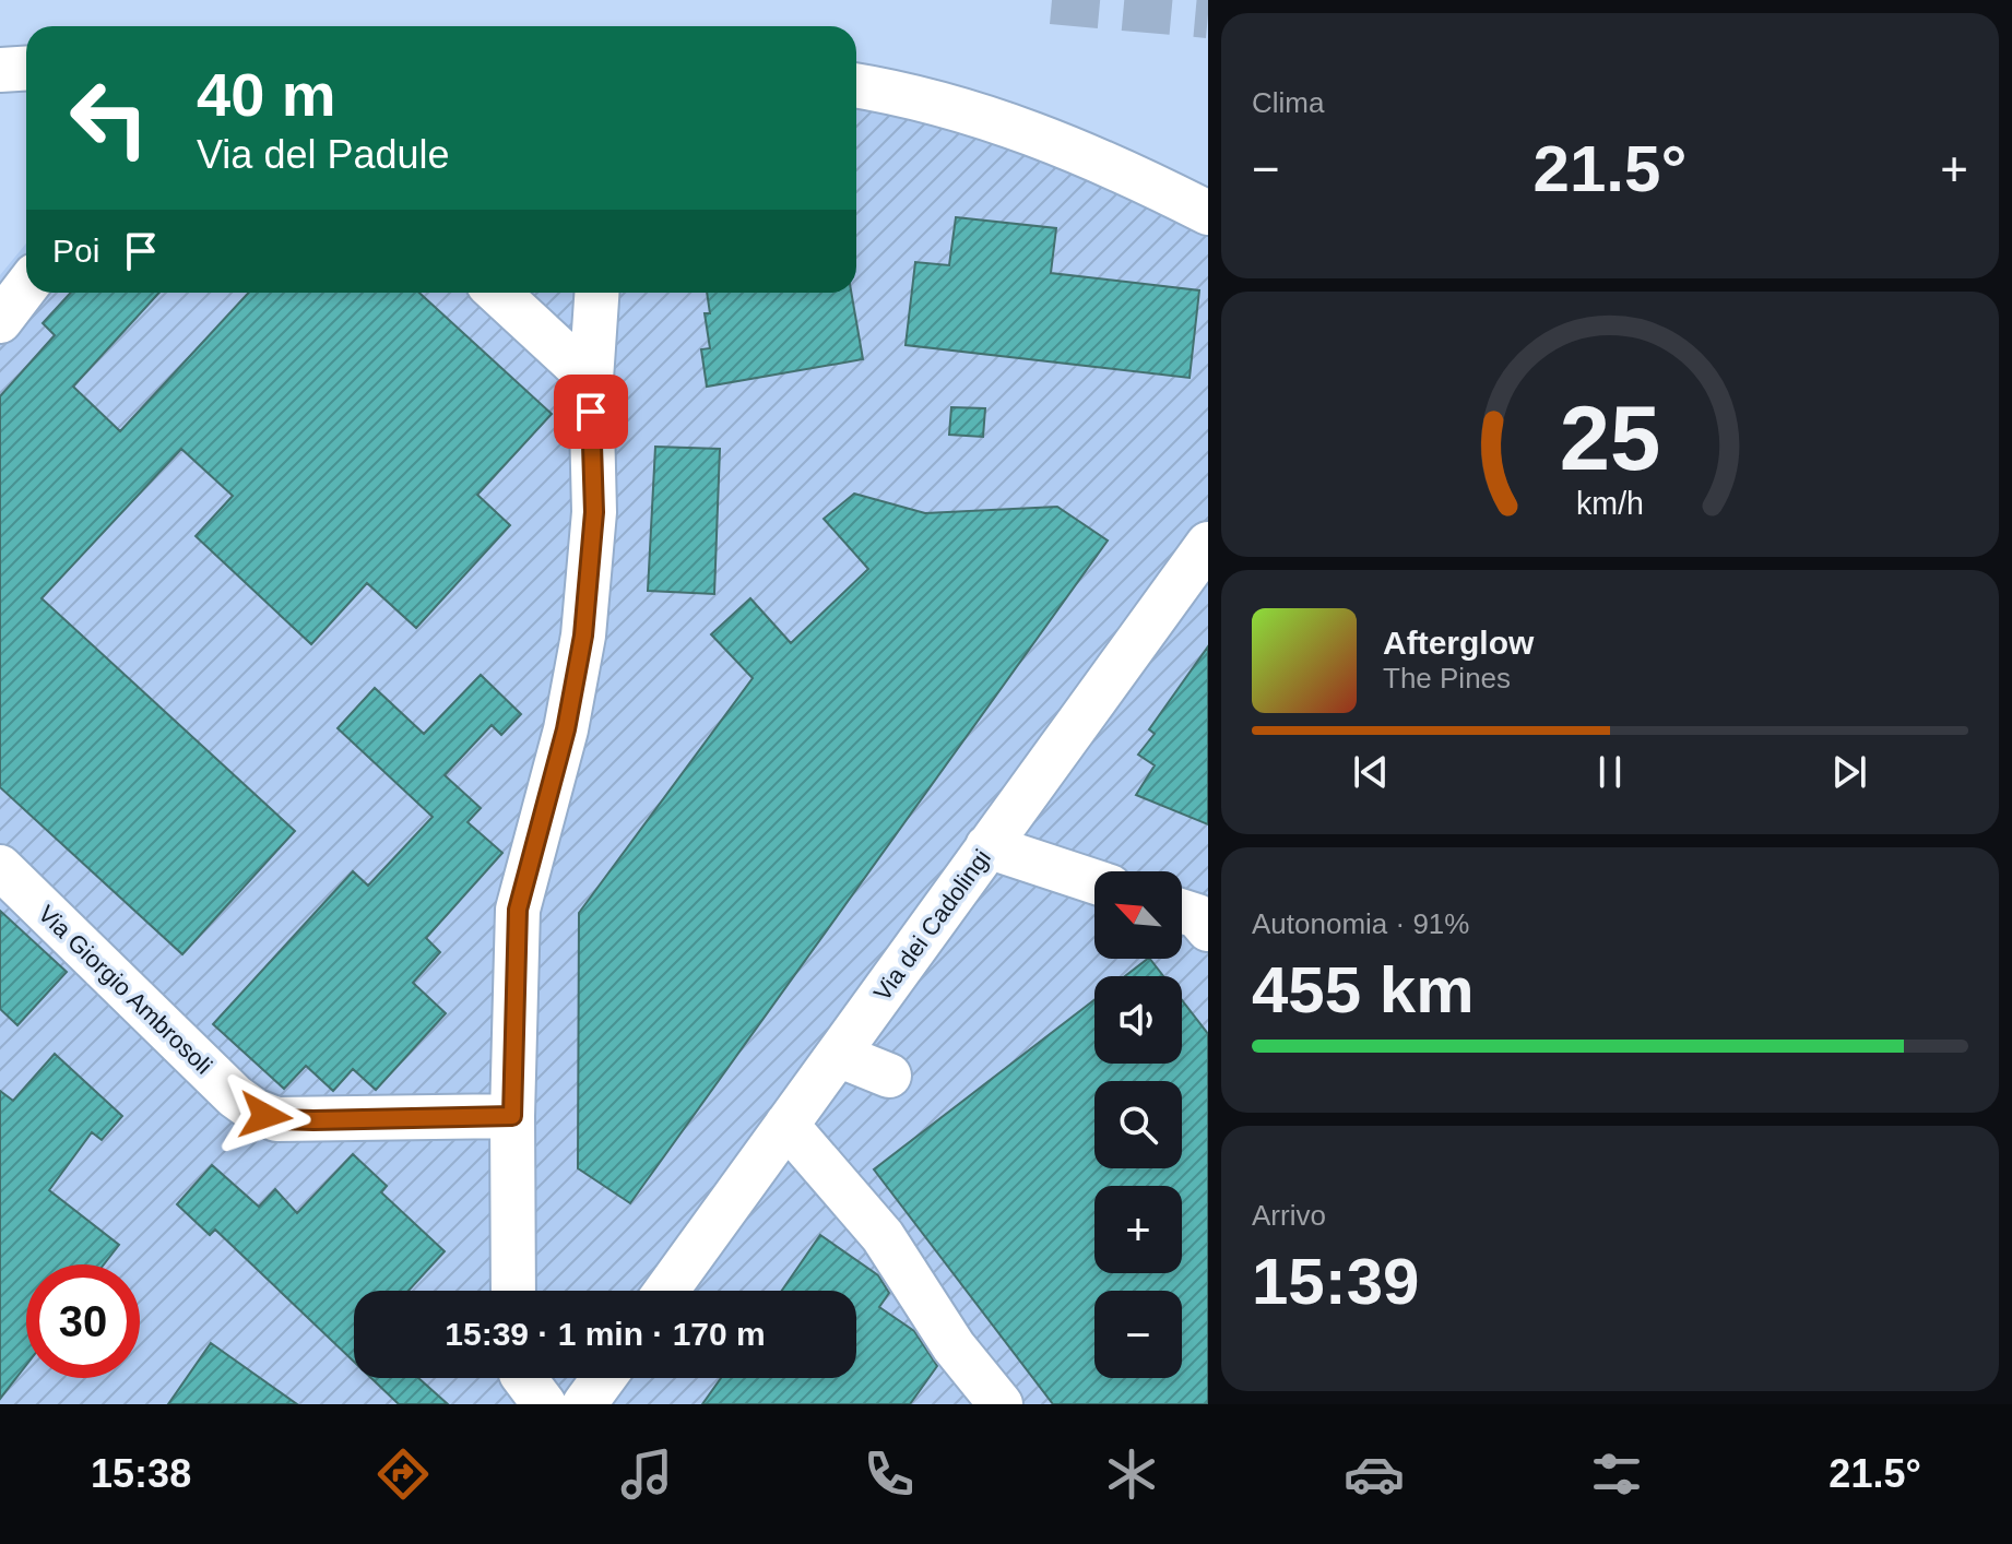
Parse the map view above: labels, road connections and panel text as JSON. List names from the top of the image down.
{
  "streets": {
    "street": ["Via dei Cadolingi", "Via Giorgio Ambrosoli"]
  },
  "north": "top left",
  "page": {
    "tile": [
      "Clima",
      ["Autonomia · 91%", "455 km"],
      ["Arrivo", "15:39"]
    ],
    "turn": ["40 m", "Via del Padule"],
    "heat": ["−", "21.5°", "+"],
    "then": "Poi",
    "song": ["Afterglow", "The Pines"],
    "map_buttons": ["+", "−"],
    "limit": "30",
    "trip": "15:39 · 1 min · 170 m",
    "tabs": ["15:38", "21.5°"],
    "gauge": ["25", "km/h"]
  }
}
